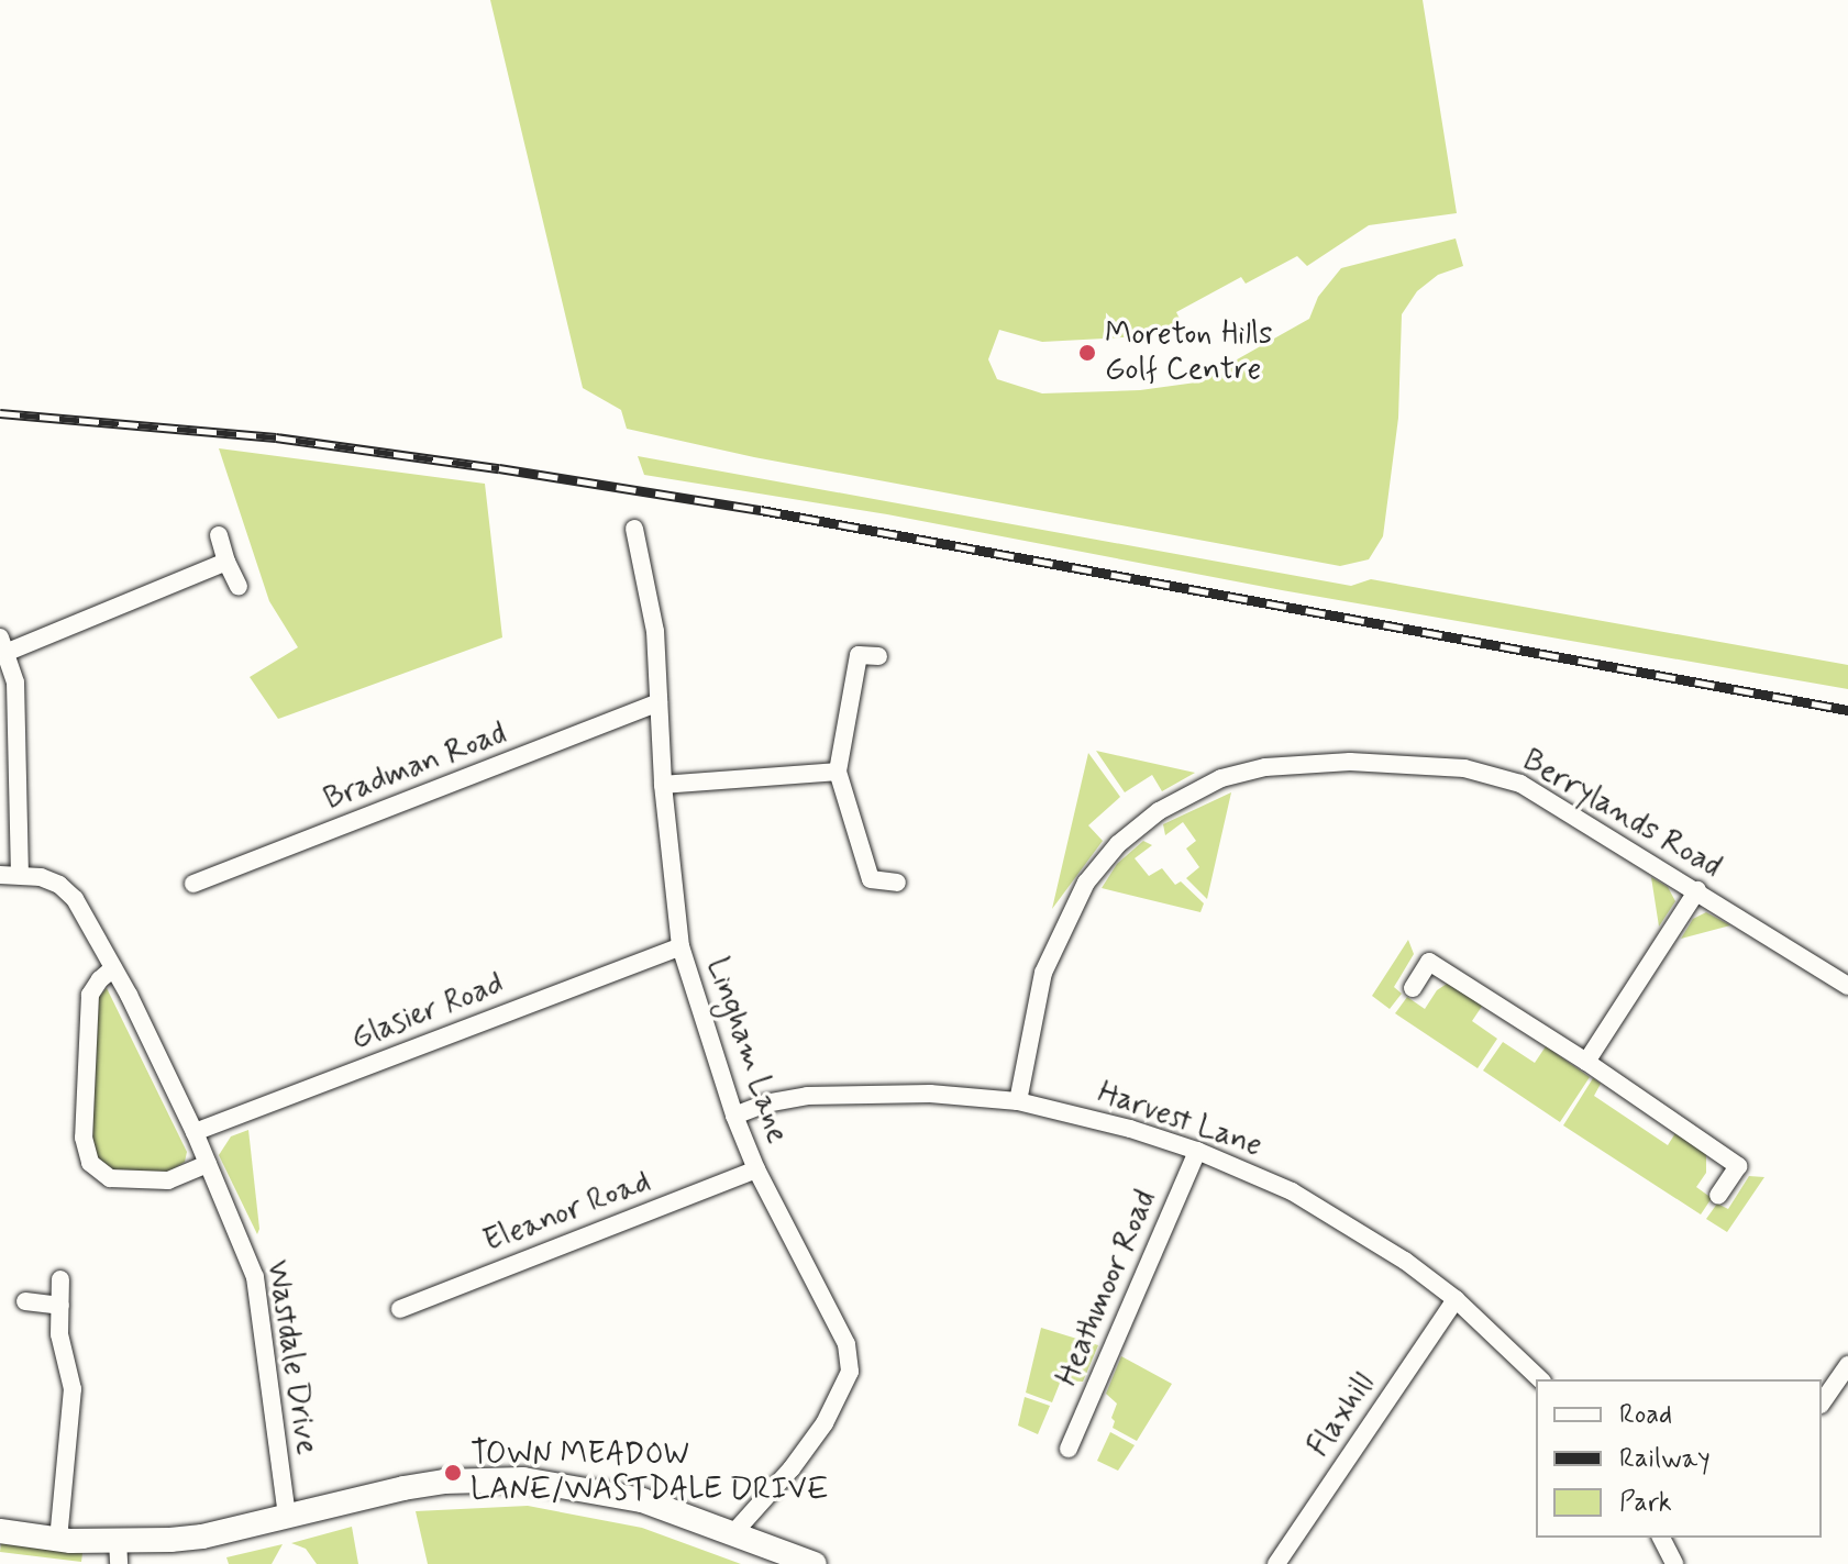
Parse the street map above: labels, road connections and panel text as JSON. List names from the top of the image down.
{
  "streets": {
    "street": [
      "Bradman Road",
      "Berrylands Road",
      "Glasier Road",
      "Lingham Lane",
      "Harvest Lane",
      "Eleanor Road",
      "Heathmoor Road",
      "Wastdale Drive",
      "Flaxhill"
    ]
  },
  "crossings": [
    ["Bradman Road", "Lingham Lane"],
    ["Berrylands Road", "Harvest Lane"],
    ["Glasier Road", "Lingham Lane"],
    ["Glasier Road", "Wastdale Drive"],
    ["Lingham Lane", "Harvest Lane"],
    ["Lingham Lane", "Eleanor Road"],
    ["Harvest Lane", "Heathmoor Road"],
    ["Harvest Lane", "Flaxhill"]
  ],
  "places": ["Moreton Hills Golf Centre", "TOWN MEADOW LANE/WASTDALE DRIVE"],
  "legend": ["Road", "Railway", "Park"]
}
